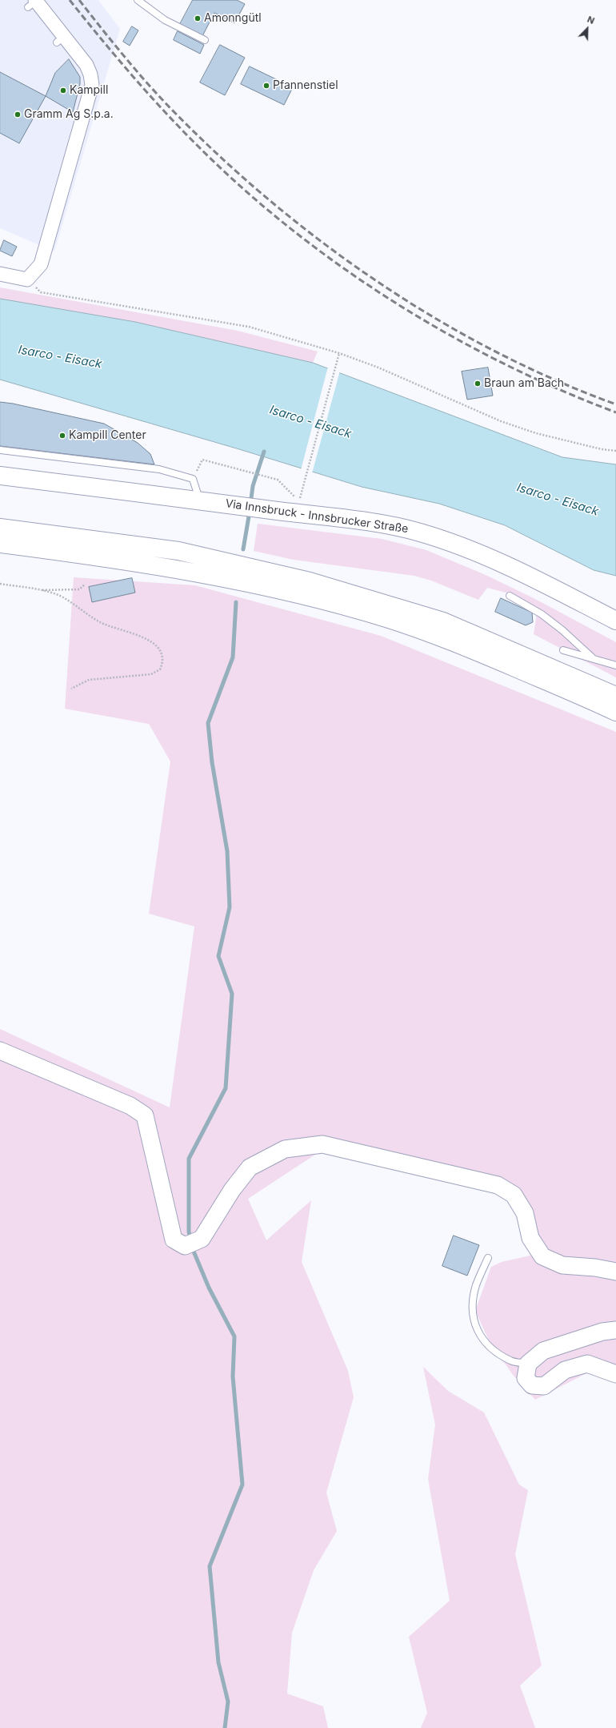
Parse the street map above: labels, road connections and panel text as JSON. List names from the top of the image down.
{
  "streets": {
    "main road": ["Via Innsbruck - Innsbrucker Straße"]
  },
  "water": ["Isarco - Eisack"],
  "places": [
    "Amonngütl",
    "Pfannenstiel",
    "Kampill",
    "Gramm Ag S.p.a.",
    "Braun am Bach",
    "Kampill Center"
  ],
  "north": "top right"
}
